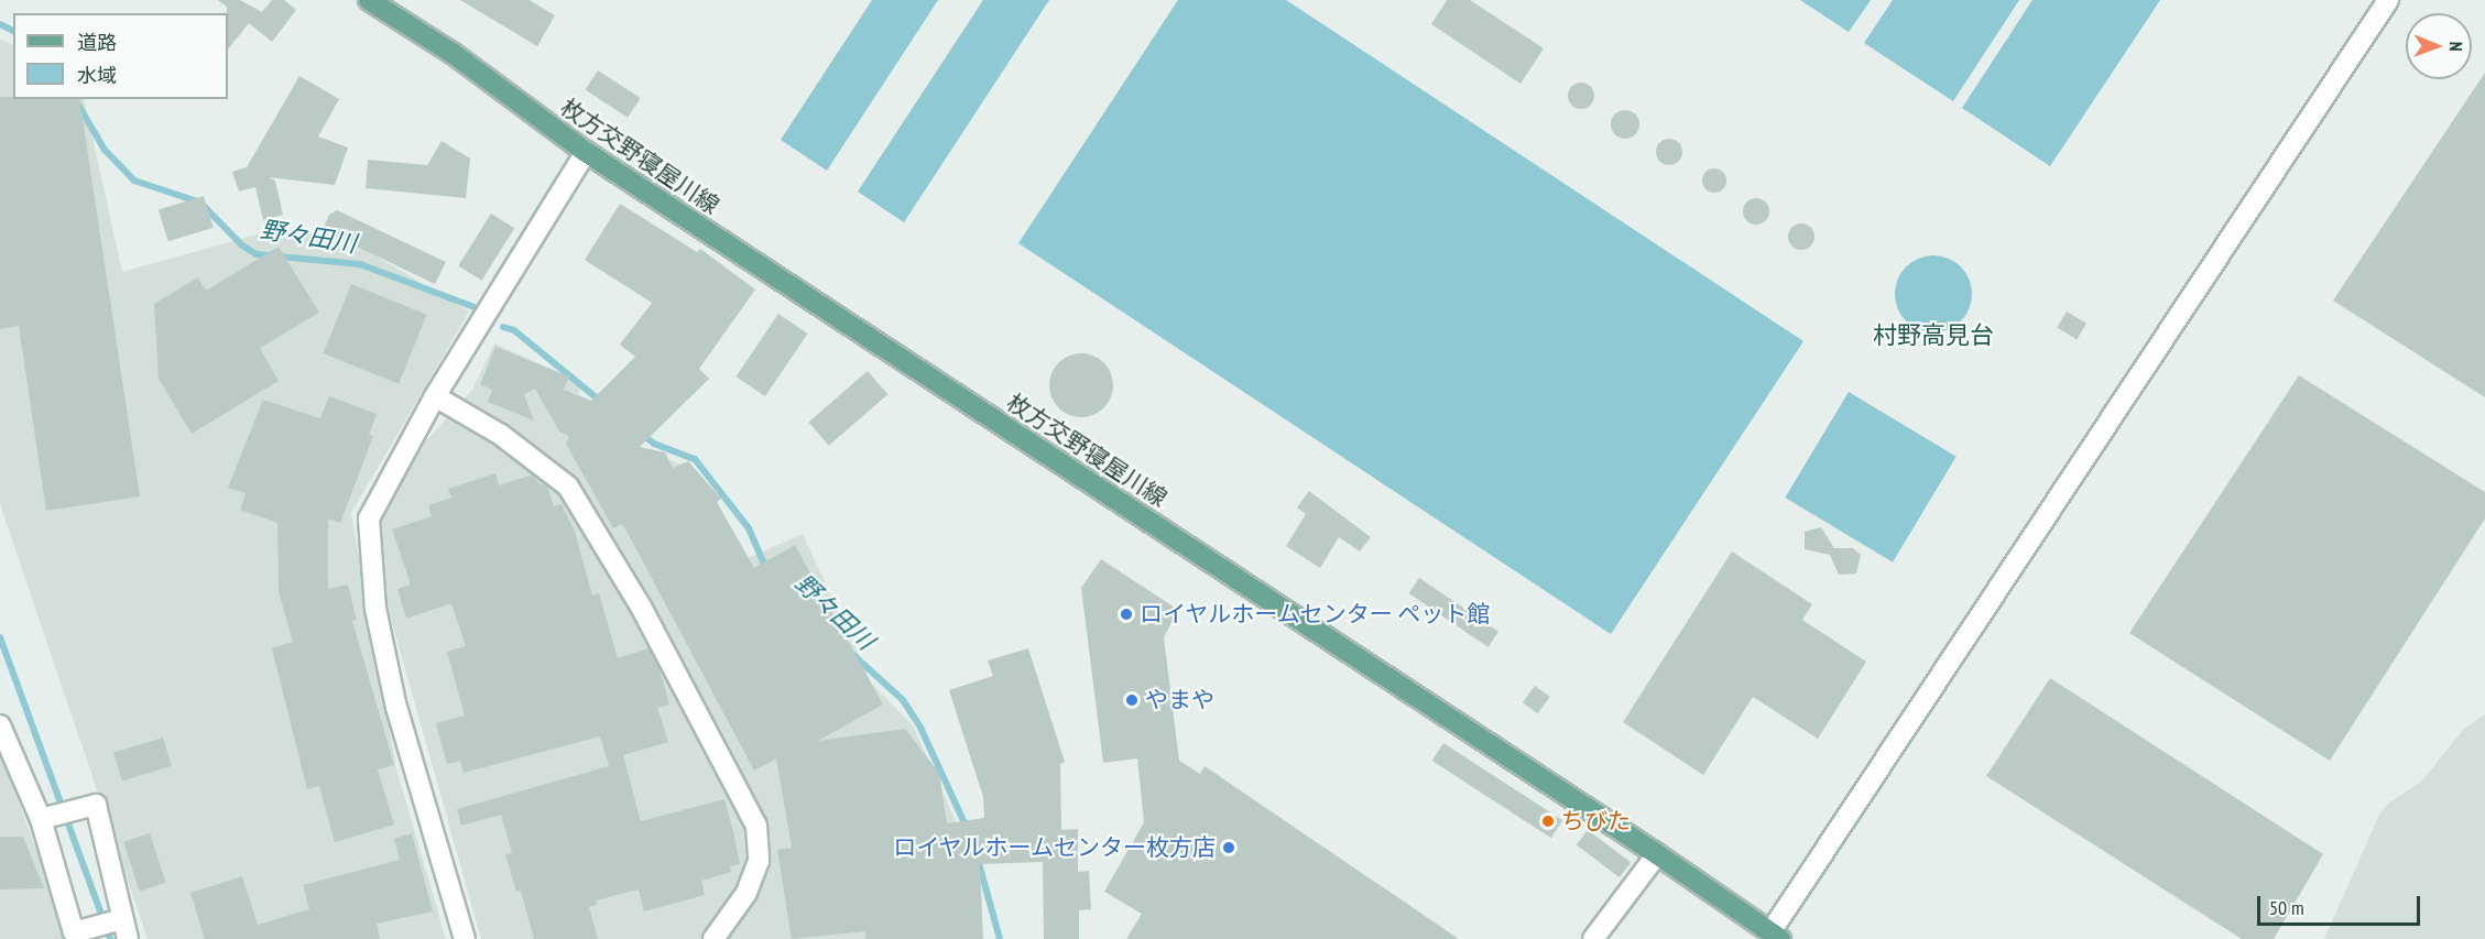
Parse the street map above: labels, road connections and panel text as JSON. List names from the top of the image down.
{
  "streets": {
    "main road": ["枚方交野寝屋川線"]
  },
  "districts": ["村野高見台"],
  "water": ["野々田川"],
  "places": [
    "ロイヤルホームセンター ペット館",
    "やまや",
    "ちびた",
    "ロイヤルホームセンター枚方店"
  ],
  "legend": ["道路", "水域"],
  "scale_bar": "50 m",
  "north": "right"
}
